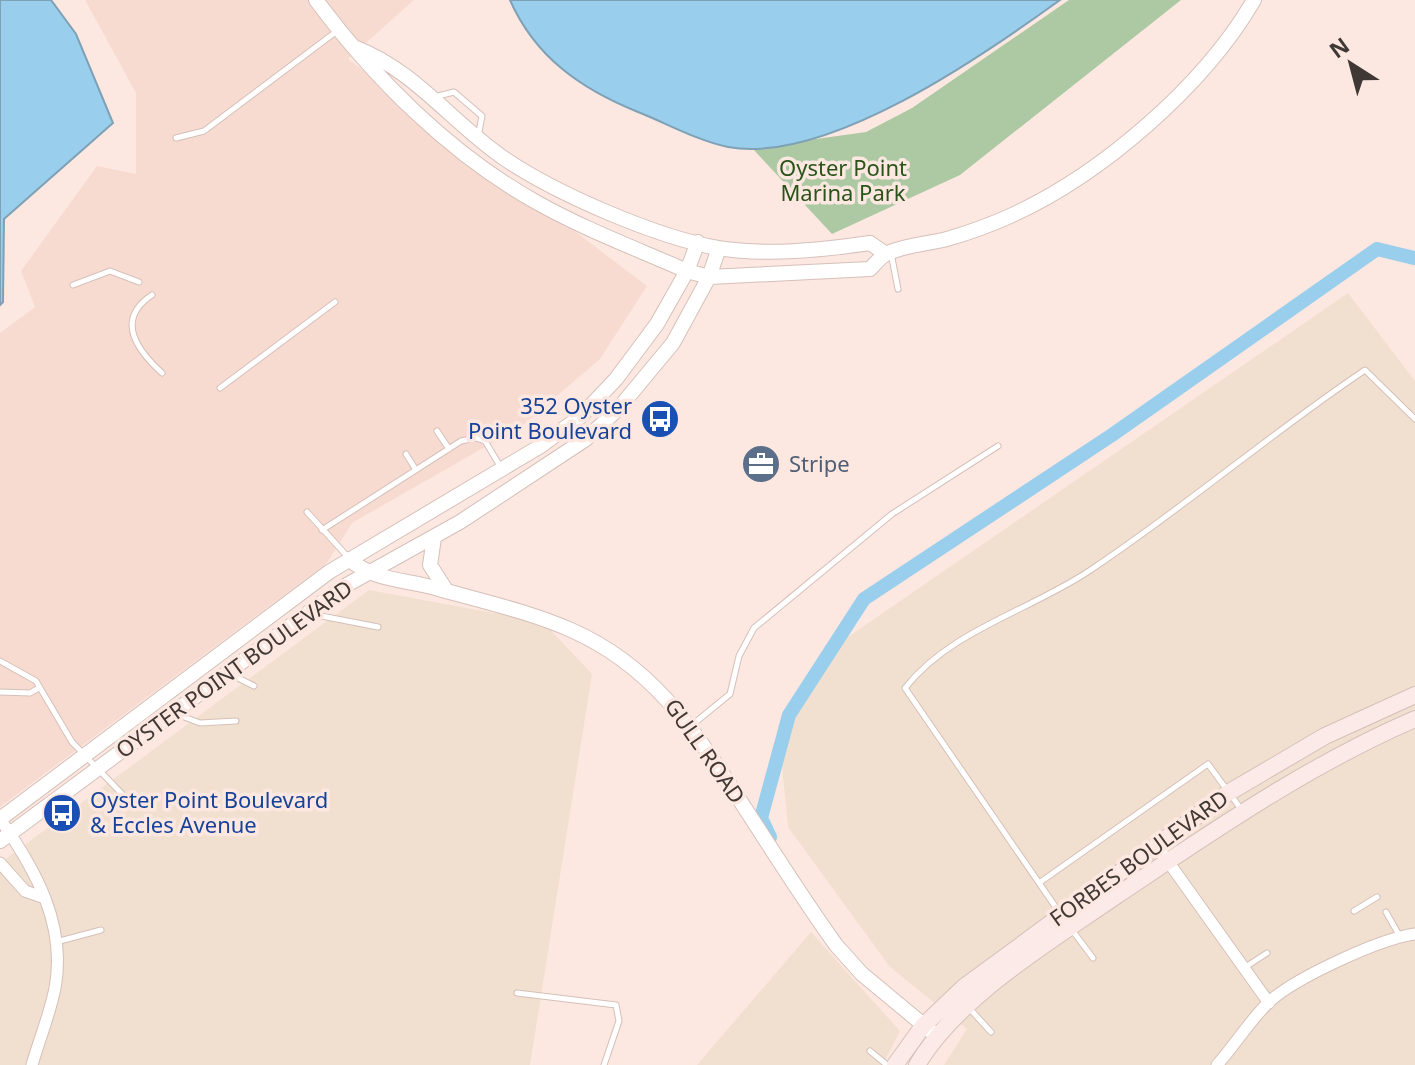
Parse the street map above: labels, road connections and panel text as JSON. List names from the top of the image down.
{
  "streets": {
    "main road": ["FORBES BOULEVARD"],
    "street": ["OYSTER POINT BOULEVARD", "GULL ROAD"]
  },
  "crossings": [
    ["OYSTER POINT BOULEVARD", "GULL ROAD"],
    ["GULL ROAD", "FORBES BOULEVARD"]
  ],
  "parks": ["Oyster Point Marina Park"],
  "places": {
    "bus stop": ["352 Oyster Point Boulevard", "Oyster Point Boulevard & Eccles Avenue"],
    "office": ["Stripe"]
  },
  "north": "top left"
}
